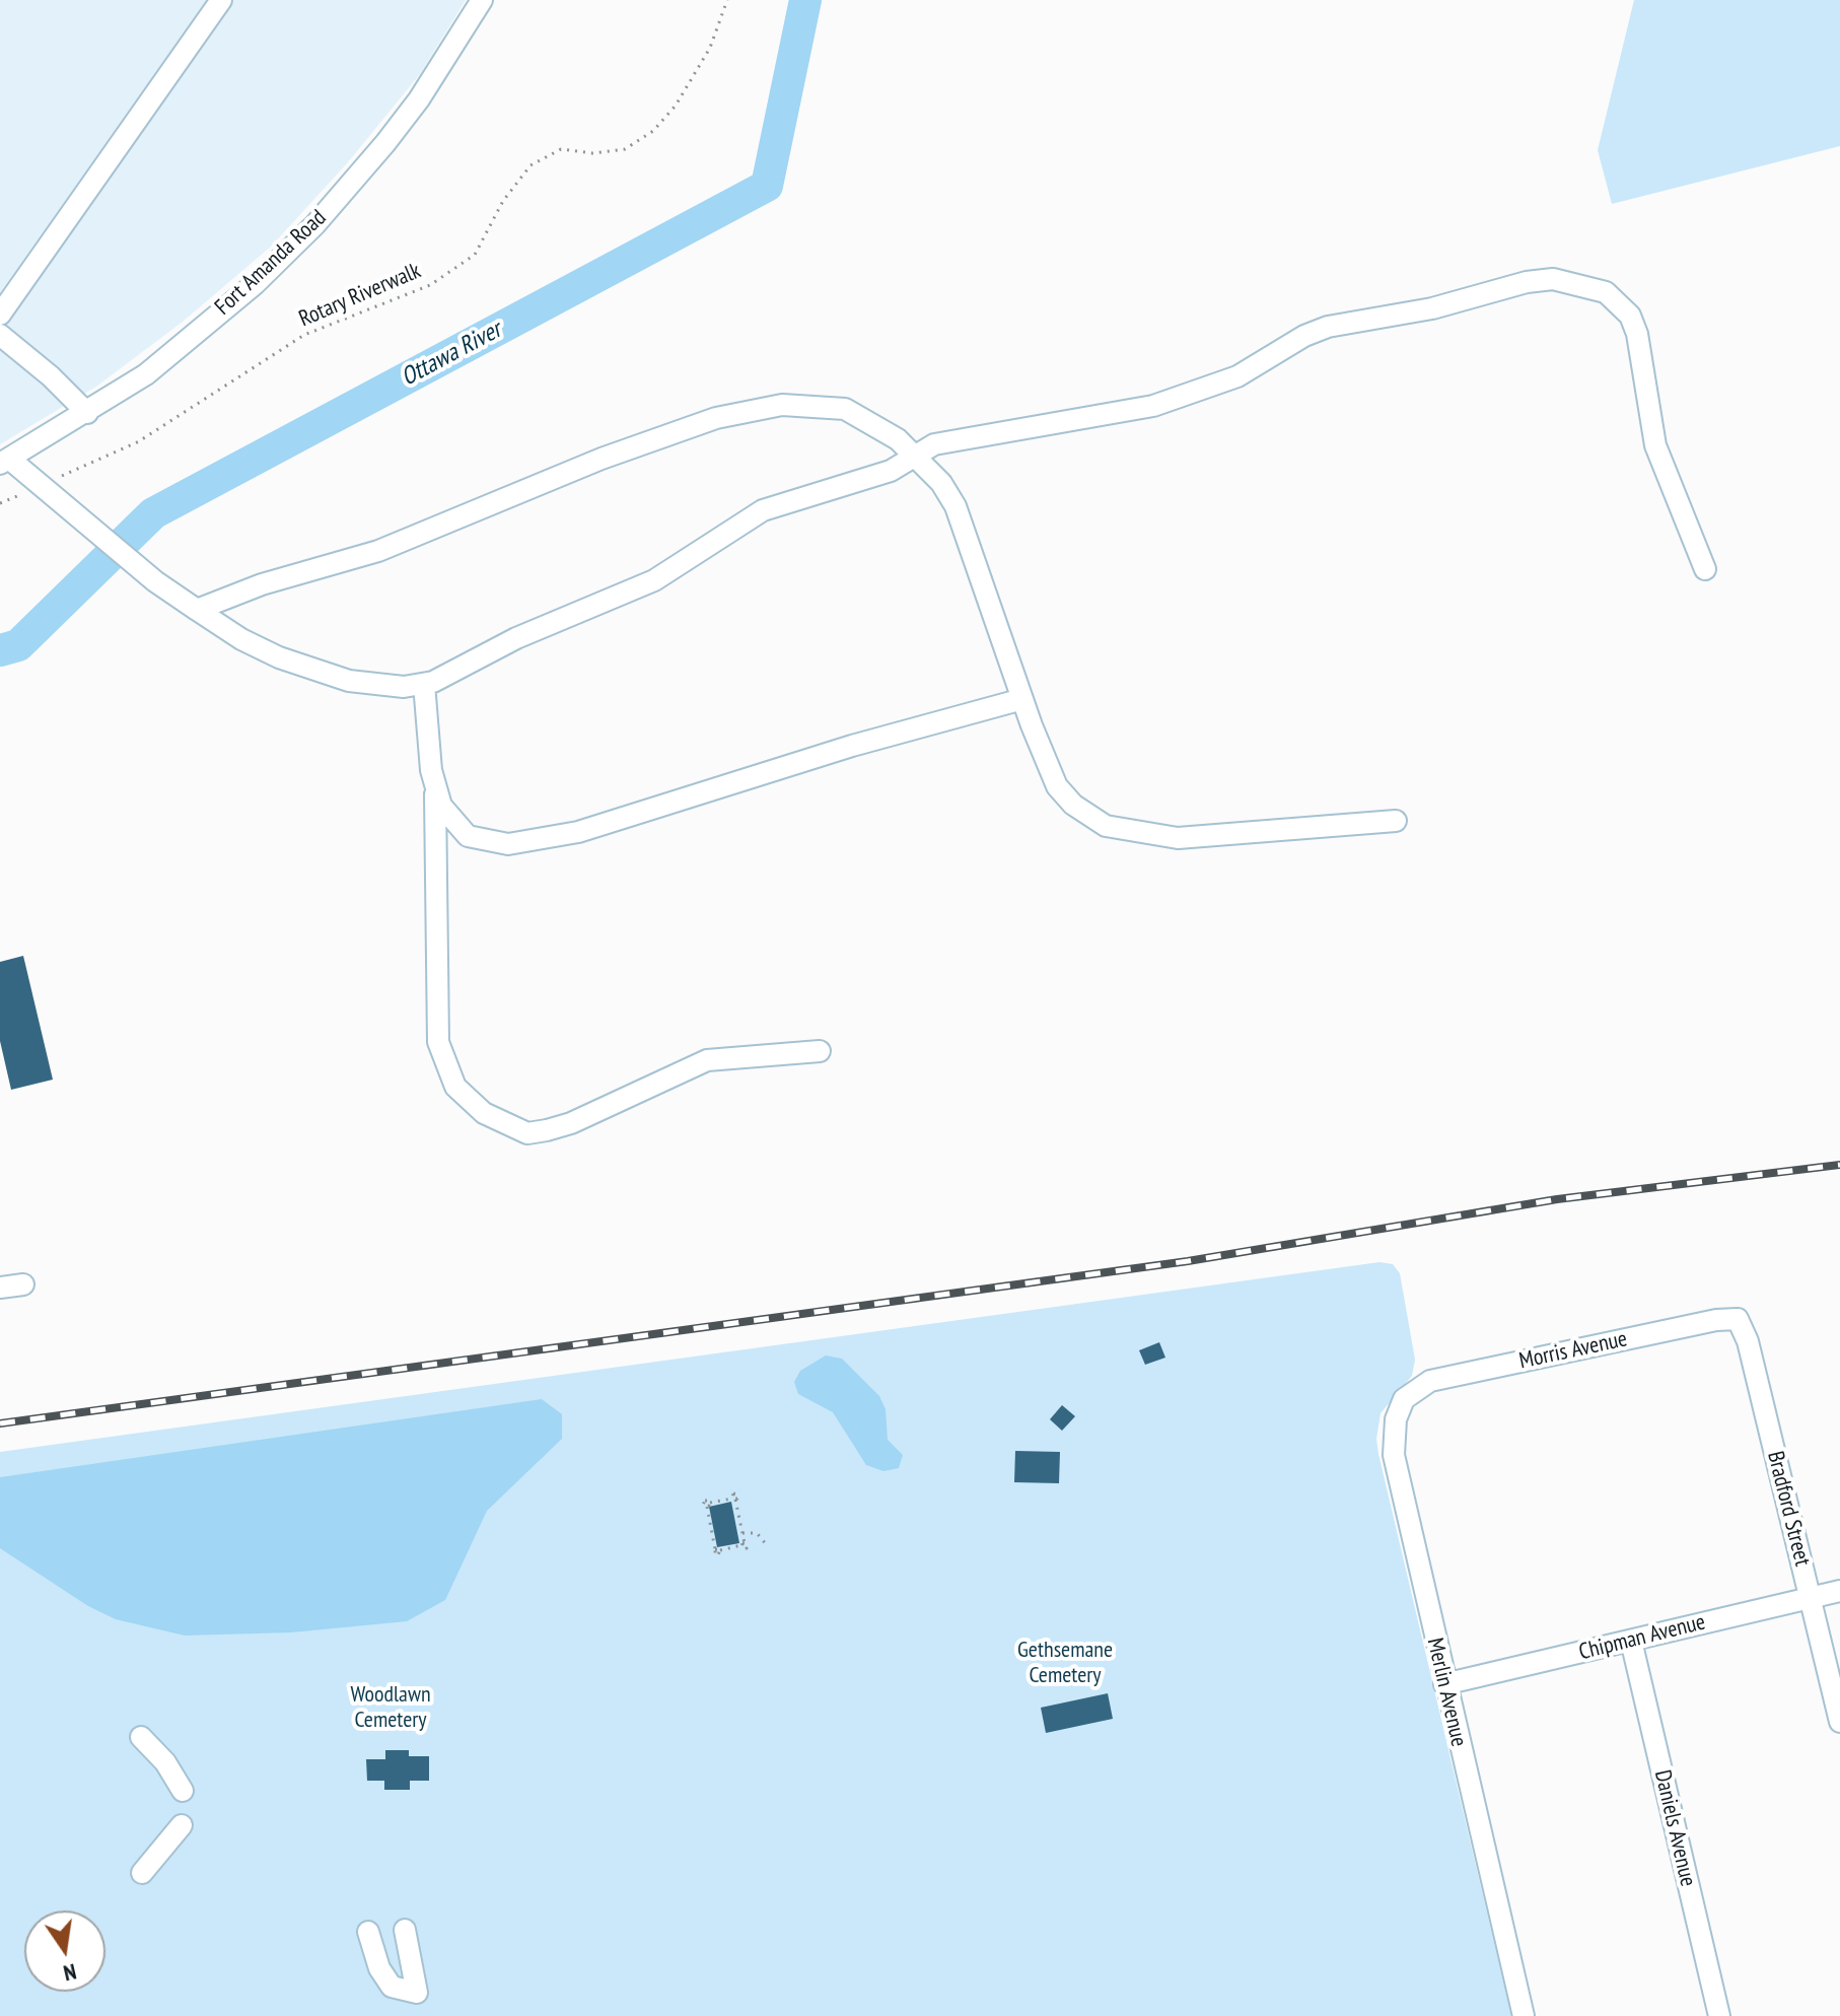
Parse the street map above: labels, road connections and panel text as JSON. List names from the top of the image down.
{
  "streets": {
    "street": [
      "Fort Amanda Road",
      "Morris Avenue",
      "Bradford Street",
      "Chipman Avenue",
      "Merlin Avenue",
      "Daniels Avenue"
    ],
    "path": ["Rotary Riverwalk"]
  },
  "crossings": [
    ["Morris Avenue", "Bradford Street"],
    ["Morris Avenue", "Merlin Avenue"],
    ["Bradford Street", "Chipman Avenue"],
    ["Chipman Avenue", "Merlin Avenue"],
    ["Chipman Avenue", "Daniels Avenue"]
  ],
  "water": ["Ottawa River"],
  "parks": ["Gethsemane Cemetery", "Woodlawn Cemetery"],
  "north": "bottom"
}
